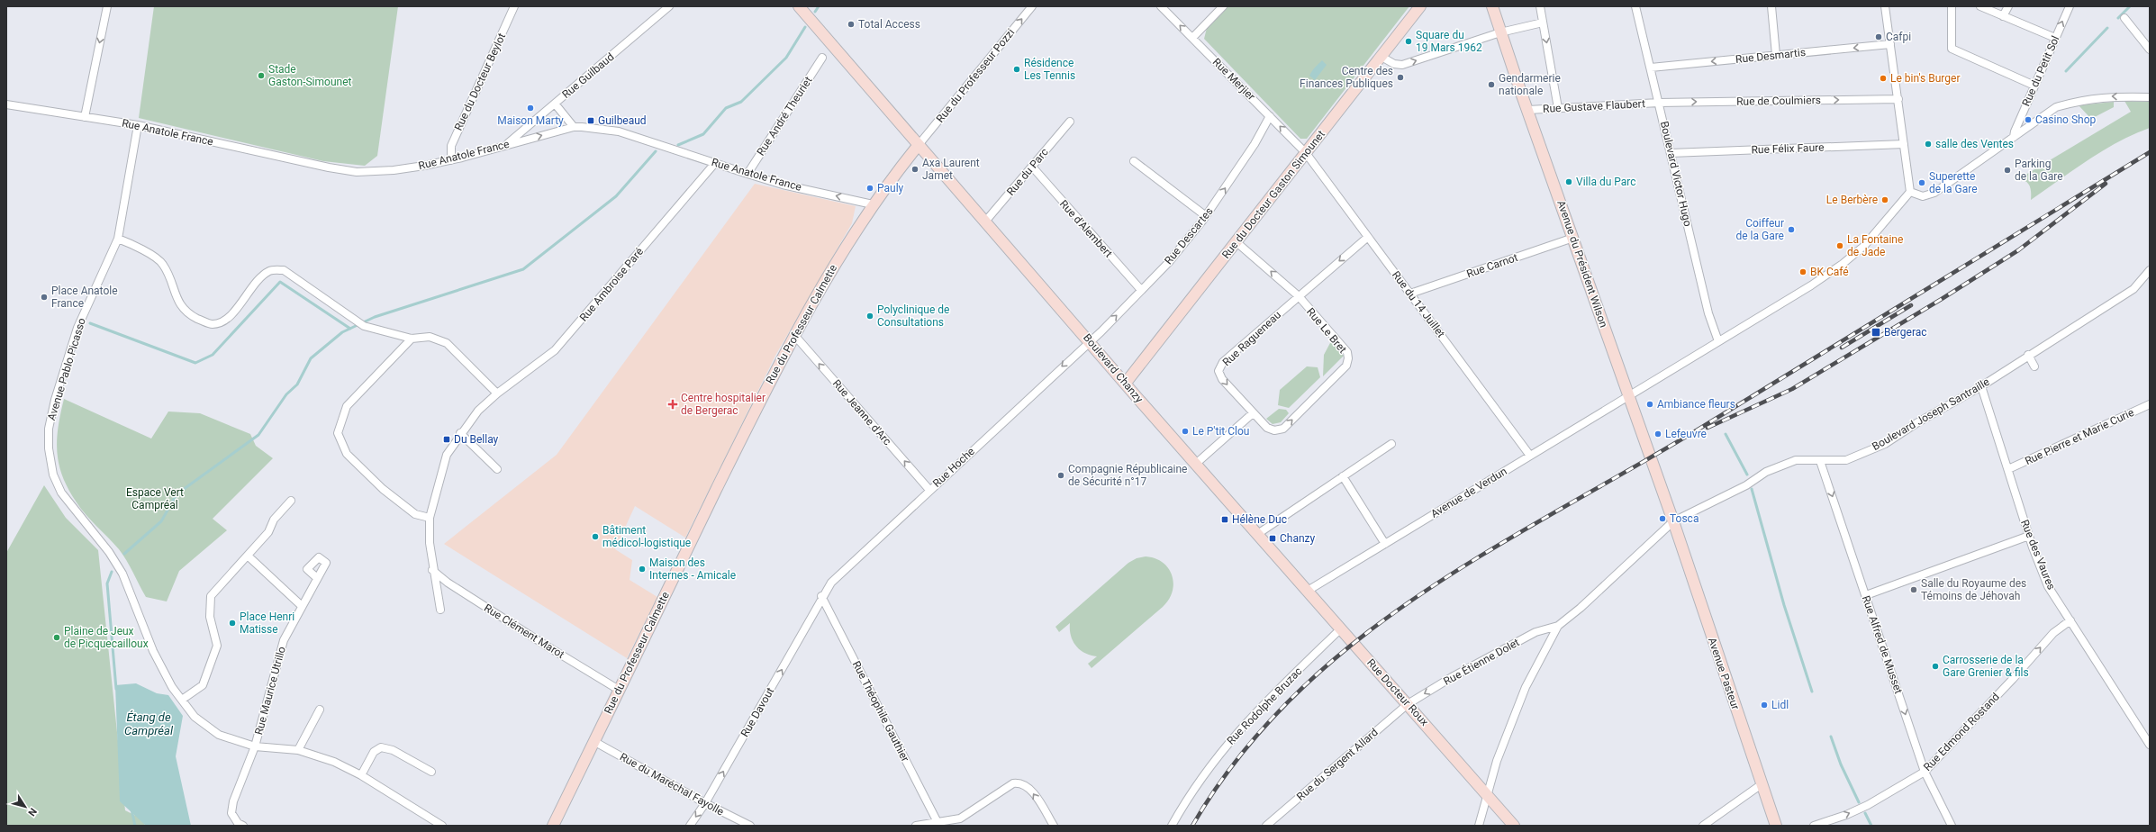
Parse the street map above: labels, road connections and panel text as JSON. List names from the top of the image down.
{
  "streets": {
    "main road": [
      "Rue du Docteur Gaston Simounet",
      "Avenue du Président Wilson",
      "Rue du Professeur Calmette",
      "Boulevard Chanzy",
      "Avenue Pasteur",
      "Rue Docteur Roux"
    ],
    "street": [
      "Rue Desmartis",
      "Rue du Petit Sol",
      "Rue Guilbaud",
      "Rue du Professeur Pozzi",
      "Rue Merjier",
      "Rue du Docteur Beylot",
      "Rue de Coulmiers",
      "Rue Gustave Flaubert",
      "Rue André Theuriet",
      "Rue Anatole France",
      "Rue Félix Faure",
      "Rue du Parc",
      "Boulevard Victor Hugo",
      "Rue d'Alembert",
      "Rue Descartes",
      "Rue Carnot",
      "Rue Ambroise Paré",
      "Rue du 14 Juillet",
      "Rue Le Bret",
      "Rue Ragueneau",
      "Avenue Pablo Picasso",
      "Rue Jeanne d'Arc",
      "Boulevard Joseph Santraille",
      "Rue Pierre et Marie Curie",
      "Rue Hoche",
      "Avenue de Verdun",
      "Rue des Vaures",
      "Rue Clément Marot",
      "Rue Alfred de Musset",
      "Rue Étienne Dolet",
      "Rue Maurice Utrillo",
      "Rue Rodolphe Bruzac",
      "Rue Théophile Gauthier",
      "Rue Davout",
      "Rue Edmond Rostand",
      "Rue du Sergent Allard",
      "Rue du Maréchal Fayolle"
    ]
  },
  "crossings": [
    ["Rue Desmartis", "Boulevard Victor Hugo"],
    ["Rue Guilbaud", "Rue Anatole France"],
    ["Rue du Professeur Pozzi", "Rue du Professeur Calmette"],
    ["Rue du Professeur Pozzi", "Boulevard Chanzy"],
    ["Rue Merjier", "Rue du Docteur Gaston Simounet"],
    ["Rue Merjier", "Rue Descartes"],
    ["Rue Merjier", "Rue du 14 Juillet"],
    ["Rue du Docteur Beylot", "Rue Anatole France"],
    ["Rue de Coulmiers", "Rue Gustave Flaubert"],
    ["Rue de Coulmiers", "Boulevard Victor Hugo"],
    ["Rue Gustave Flaubert", "Boulevard Victor Hugo"],
    ["Rue Gustave Flaubert", "Avenue du Président Wilson"],
    ["Rue André Theuriet", "Rue Anatole France"],
    ["Rue Anatole France", "Rue Ambroise Paré"],
    ["Rue Anatole France", "Rue du Professeur Calmette"],
    ["Rue Anatole France", "Avenue Pablo Picasso"],
    ["Rue Félix Faure", "Boulevard Victor Hugo"],
    ["Rue du Parc", "Rue d'Alembert"],
    ["Rue du Parc", "Boulevard Chanzy"],
    ["Boulevard Victor Hugo", "Avenue de Verdun"],
    ["Rue du Docteur Gaston Simounet", "Rue du 14 Juillet"],
    ["Rue du Docteur Gaston Simounet", "Rue Le Bret"],
    ["Rue du Docteur Gaston Simounet", "Boulevard Chanzy"],
    ["Rue d'Alembert", "Rue Descartes"],
    ["Rue Descartes", "Boulevard Chanzy"],
    ["Rue Descartes", "Rue Hoche"],
    ["Avenue du Président Wilson", "Rue Carnot"],
    ["Avenue du Président Wilson", "Boulevard Joseph Santraille"],
    ["Avenue du Président Wilson", "Avenue de Verdun"],
    ["Avenue du Président Wilson", "Avenue Pasteur"],
    ["Rue Carnot", "Rue du 14 Juillet"],
    ["Rue Ambroise Paré", "Rue Clément Marot"],
    ["Rue du 14 Juillet", "Rue Ragueneau"],
    ["Rue du 14 Juillet", "Avenue de Verdun"],
    ["Rue du Professeur Calmette", "Boulevard Chanzy"],
    ["Rue du Professeur Calmette", "Rue Jeanne d'Arc"],
    ["Rue du Professeur Calmette", "Rue Clément Marot"],
    ["Rue du Professeur Calmette", "Rue du Maréchal Fayolle"],
    ["Rue Le Bret", "Rue Ragueneau"],
    ["Boulevard Chanzy", "Rue Hoche"],
    ["Boulevard Chanzy", "Avenue de Verdun"],
    ["Boulevard Chanzy", "Rue Docteur Roux"],
    ["Avenue Pablo Picasso", "Rue Maurice Utrillo"],
    ["Rue Jeanne d'Arc", "Rue Hoche"],
    ["Boulevard Joseph Santraille", "Rue des Vaures"],
    ["Boulevard Joseph Santraille", "Rue Alfred de Musset"],
    ["Boulevard Joseph Santraille", "Rue Étienne Dolet"],
    ["Boulevard Joseph Santraille", "Avenue Pasteur"],
    ["Rue Pierre et Marie Curie", "Rue des Vaures"],
    ["Rue Hoche", "Rue Théophile Gauthier"],
    ["Rue Hoche", "Rue Davout"],
    ["Avenue de Verdun", "Rue Docteur Roux"],
    ["Rue des Vaures", "Rue Edmond Rostand"],
    ["Rue Alfred de Musset", "Rue Edmond Rostand"],
    ["Rue Étienne Dolet", "Rue Docteur Roux"],
    ["Rue Étienne Dolet", "Rue du Sergent Allard"],
    ["Rue Docteur Roux", "Rue Rodolphe Bruzac"],
    ["Rue Docteur Roux", "Rue du Sergent Allard"],
    ["Rue Théophile Gauthier", "Rue Davout"],
    ["Rue Davout", "Rue du Maréchal Fayolle"]
  ],
  "one_way": [
    "Rue Desmartis",
    "Rue du Professeur Pozzi",
    "Rue Merjier",
    "Rue de Coulmiers",
    "Rue Descartes",
    "Rue Ragueneau",
    "Rue Jeanne d'Arc",
    "Rue Hoche",
    "Rue Alfred de Musset",
    "Rue Étienne Dolet",
    "Rue Edmond Rostand"
  ],
  "water": ["Étang de Campréal"],
  "parks": ["Espace Vert Campréal"],
  "places": {
    "other": [
      "Total Access",
      "Cafpi",
      "Square du 19 Mars 1962",
      "Résidence Les Tennis",
      "Stade Gaston-Simounet",
      "Centre des Finances Publiques",
      "Le bin's Burger",
      "Gendarmerie nationale",
      "Maison Marty",
      "Casino Shop",
      "salle des Ventes",
      "Axa Laurent Jamet",
      "Parking de la Gare",
      "Villa du Parc",
      "Superette de la Gare",
      "Pauly",
      "Le Berbère",
      "Coiffeur de la Gare",
      "La Fontaine de Jade",
      "BK Café",
      "Place Anatole France",
      "Polyclinique de Consultations",
      "Ambiance fleurs",
      "Le P'tit Clou",
      "Lefeuvre",
      "Compagnie Républicaine de Sécurité n°17",
      "Tosca",
      "Bâtiment médicol-logistique",
      "Maison des Internes - Amicale",
      "Salle du Royaume des Témoins de Jéhovah",
      "Place Henri Matisse",
      "Plaine de Jeux de Picquecailloux",
      "Carrosserie de la Gare Grenier & fils",
      "Lidl"
    ],
    "transit": [
      "Guilbeaud",
      "Bergerac",
      "Du Bellay",
      "Hélène Duc",
      "Chanzy"
    ],
    "health": ["Centre hospitalier de Bergerac"]
  },
  "north": "bottom right"
}
